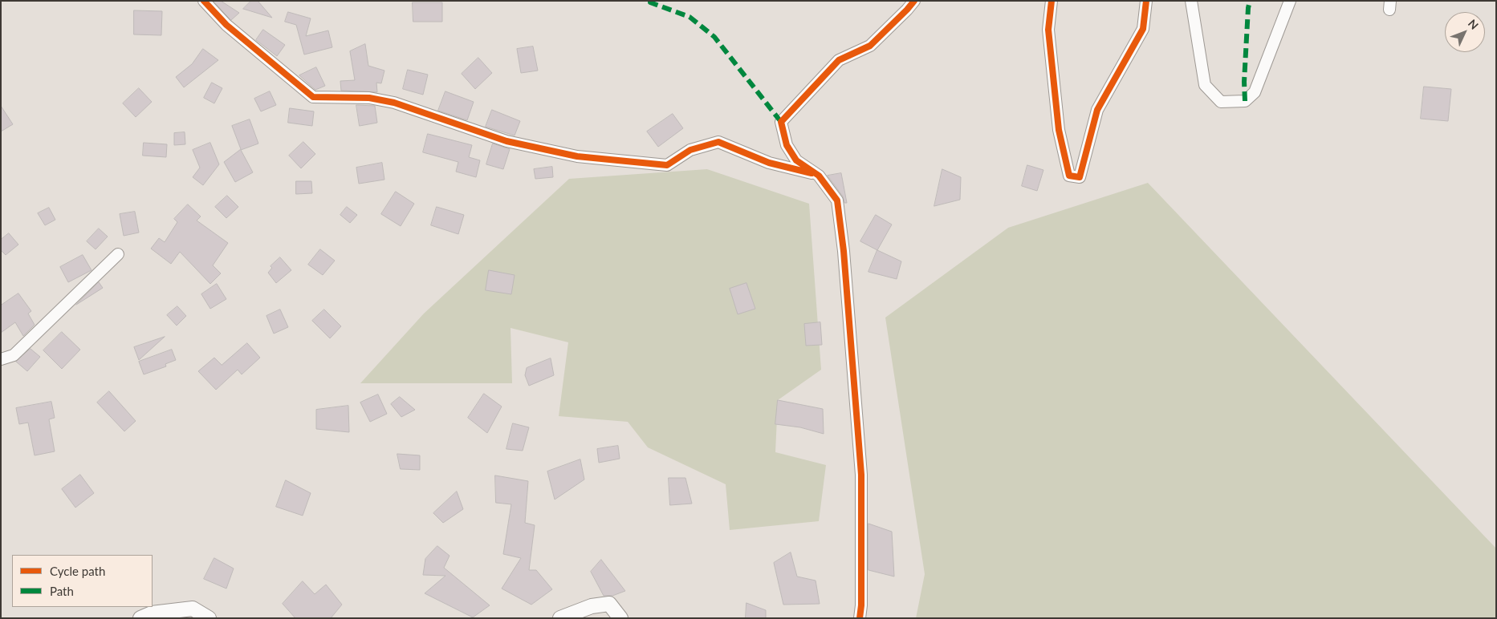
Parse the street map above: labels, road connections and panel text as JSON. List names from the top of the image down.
{
  "legend": ["Cycle path", "Path"],
  "north": "top right"
}
